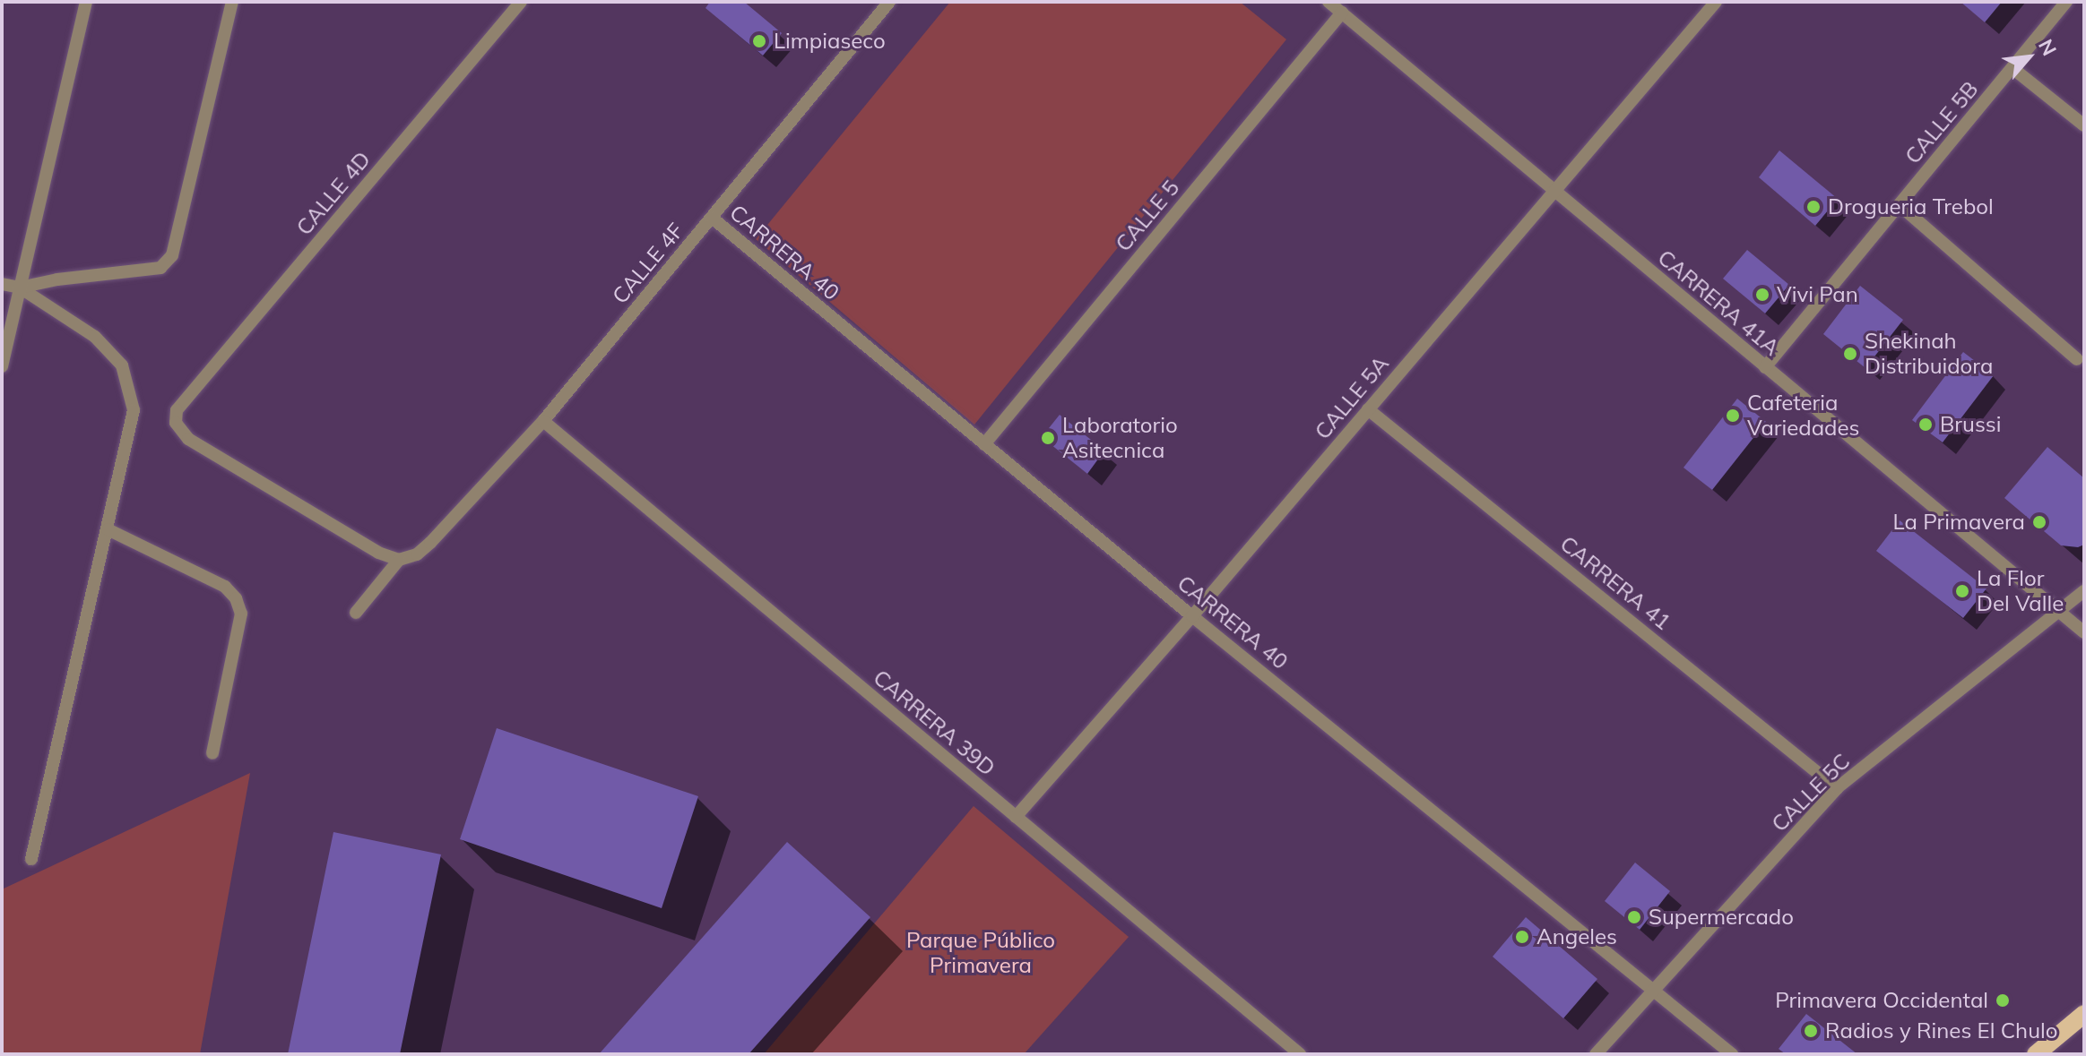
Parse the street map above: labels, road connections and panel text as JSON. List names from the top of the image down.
{
  "streets": {
    "street": [
      "CALLE 5B",
      "CALLE 4D",
      "CALLE 5",
      "CARRERA 40",
      "CALLE 4F",
      "CARRERA 41A",
      "CALLE 5A",
      "CARRERA 41",
      "CARRERA 39D",
      "CALLE 5C"
    ]
  },
  "crossings": [
    ["CALLE 5B", "CARRERA 41A"],
    ["CALLE 4D", "CALLE 4F"],
    ["CALLE 5", "CARRERA 40"],
    ["CALLE 5", "CARRERA 41A"],
    ["CARRERA 40", "CALLE 4F"],
    ["CARRERA 40", "CALLE 5A"],
    ["CARRERA 40", "CALLE 5C"],
    ["CALLE 4F", "CARRERA 39D"],
    ["CARRERA 41A", "CALLE 5A"],
    ["CARRERA 41A", "CALLE 5C"],
    ["CALLE 5A", "CARRERA 41"],
    ["CALLE 5A", "CARRERA 39D"],
    ["CARRERA 41", "CALLE 5C"]
  ],
  "parks": ["Parque Público Primavera"],
  "places": [
    "Limpiaseco",
    "Drogueria Trebol",
    "Vivi Pan",
    "Shekinah Distribuidora",
    "Cafeteria Variedades",
    "Brussi",
    "Laboratorio Asitecnica",
    "La Primavera",
    "La Flor Del Valle",
    "Supermercado",
    "Angeles",
    "Primavera Occidental",
    "Radios y Rines El Chulo"
  ],
  "north": "top right"
}
